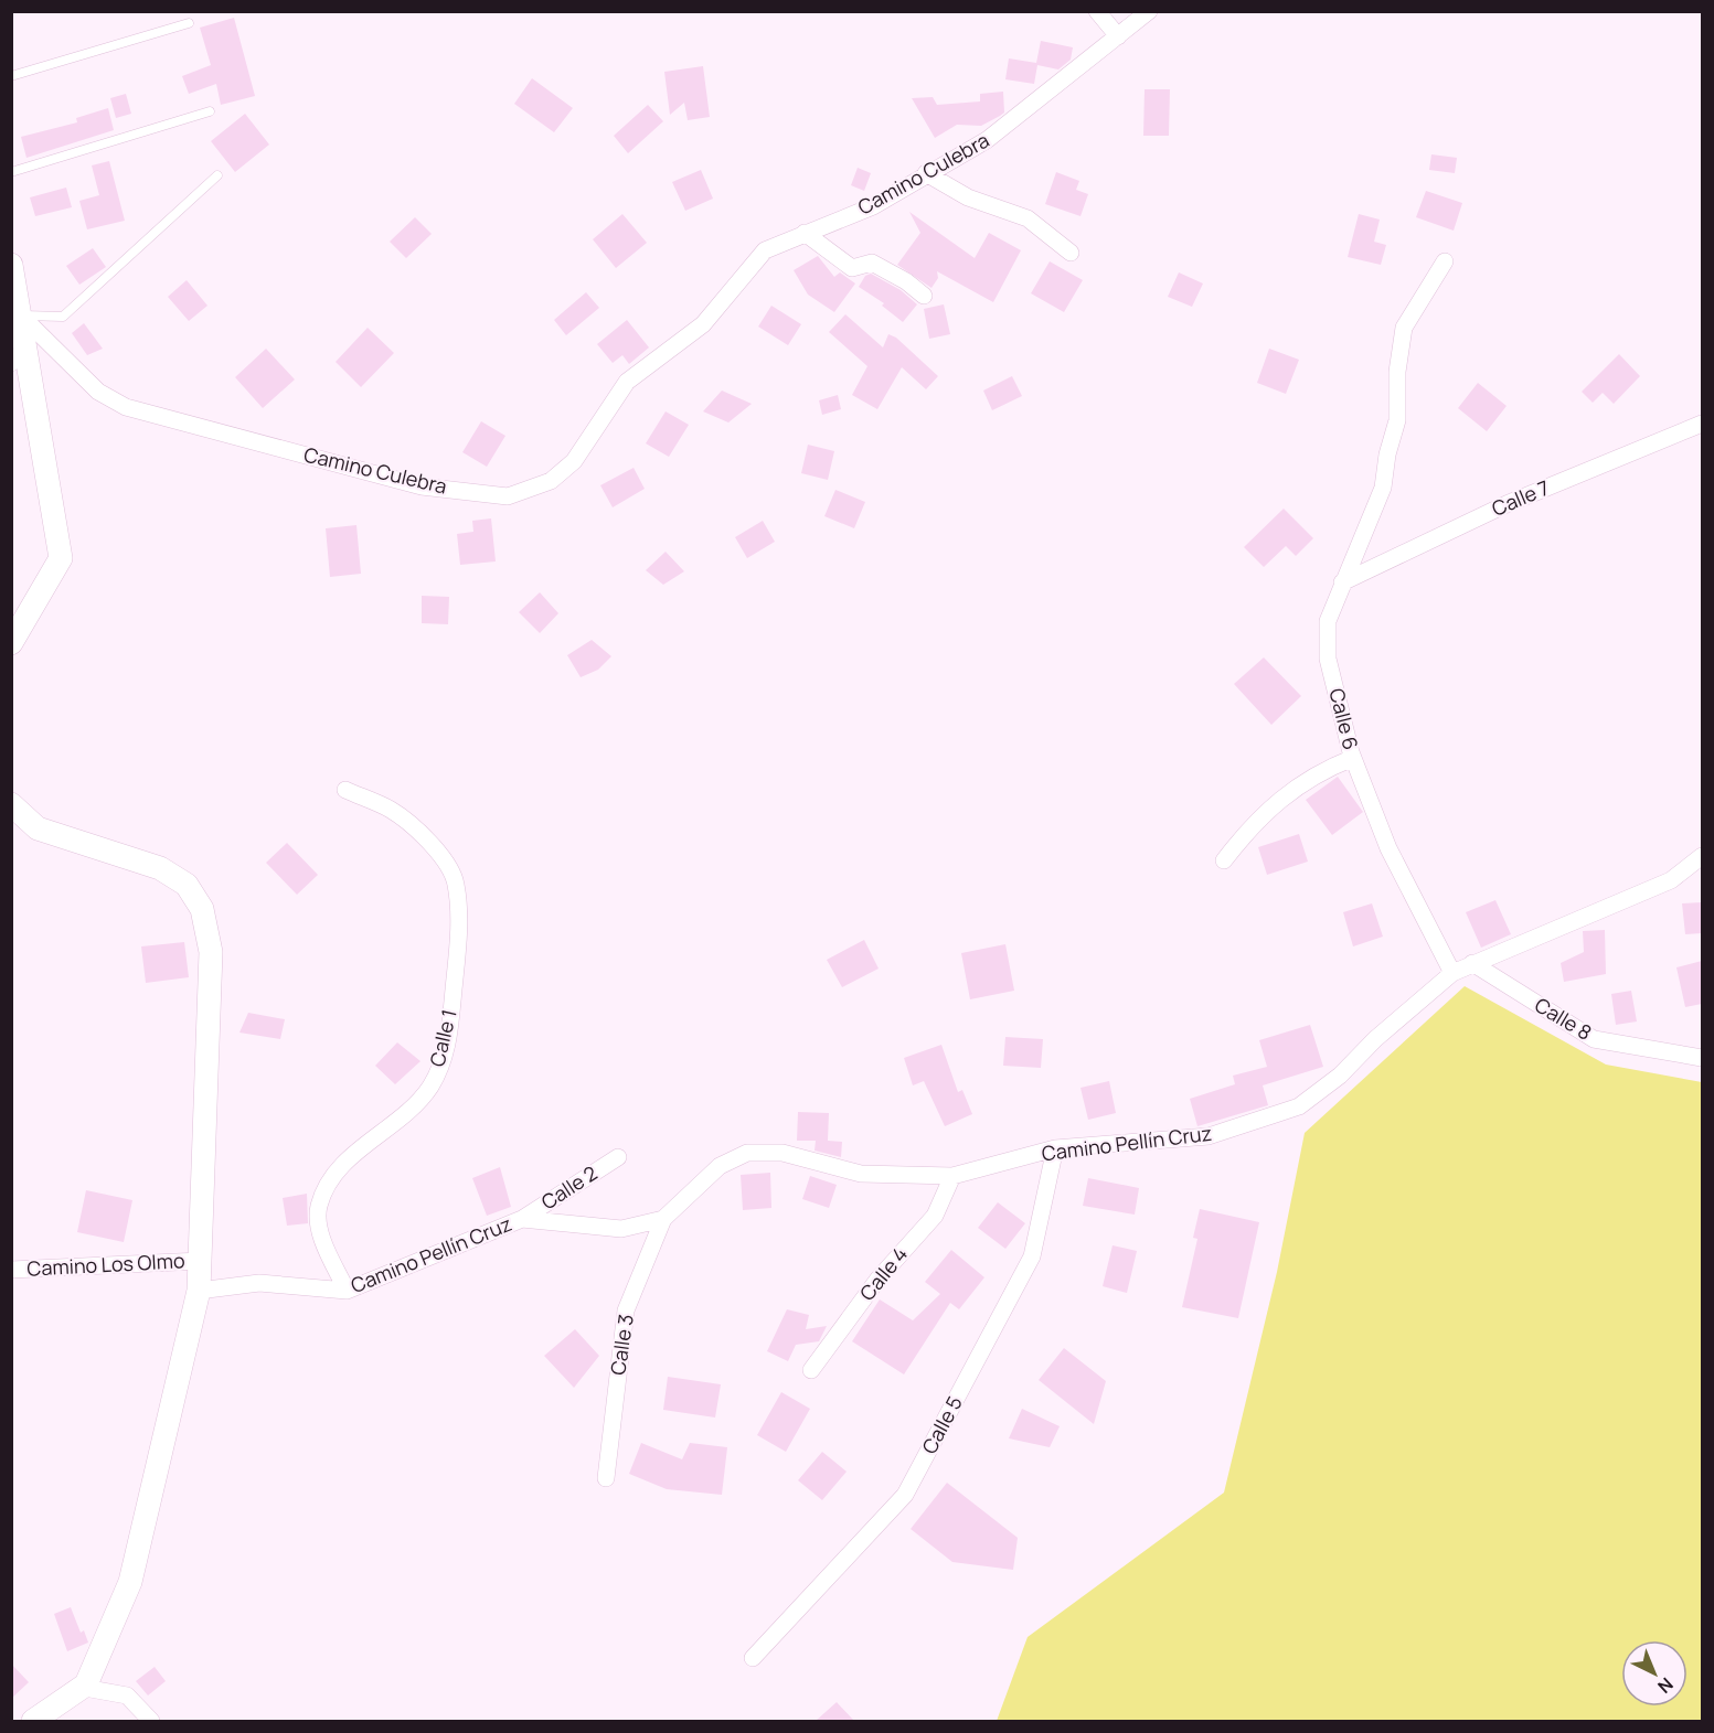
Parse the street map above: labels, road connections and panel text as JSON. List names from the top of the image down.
{
  "streets": {
    "street": [
      "Camino Culebra",
      "Calle 7",
      "Calle 6",
      "Calle 8",
      "Calle 1",
      "Camino Pellín Cruz",
      "Calle 2",
      "Camino Los Olmo",
      "Calle 4",
      "Calle 3",
      "Calle 5"
    ]
  },
  "crossings": [
    ["Calle 7", "Calle 6"],
    ["Calle 6", "Camino Pellín Cruz"],
    ["Calle 8", "Camino Pellín Cruz"],
    ["Calle 1", "Camino Pellín Cruz"],
    ["Camino Pellín Cruz", "Calle 2"],
    ["Camino Pellín Cruz", "Calle 4"],
    ["Camino Pellín Cruz", "Calle 3"],
    ["Camino Pellín Cruz", "Calle 5"]
  ],
  "north": "bottom right"
}
